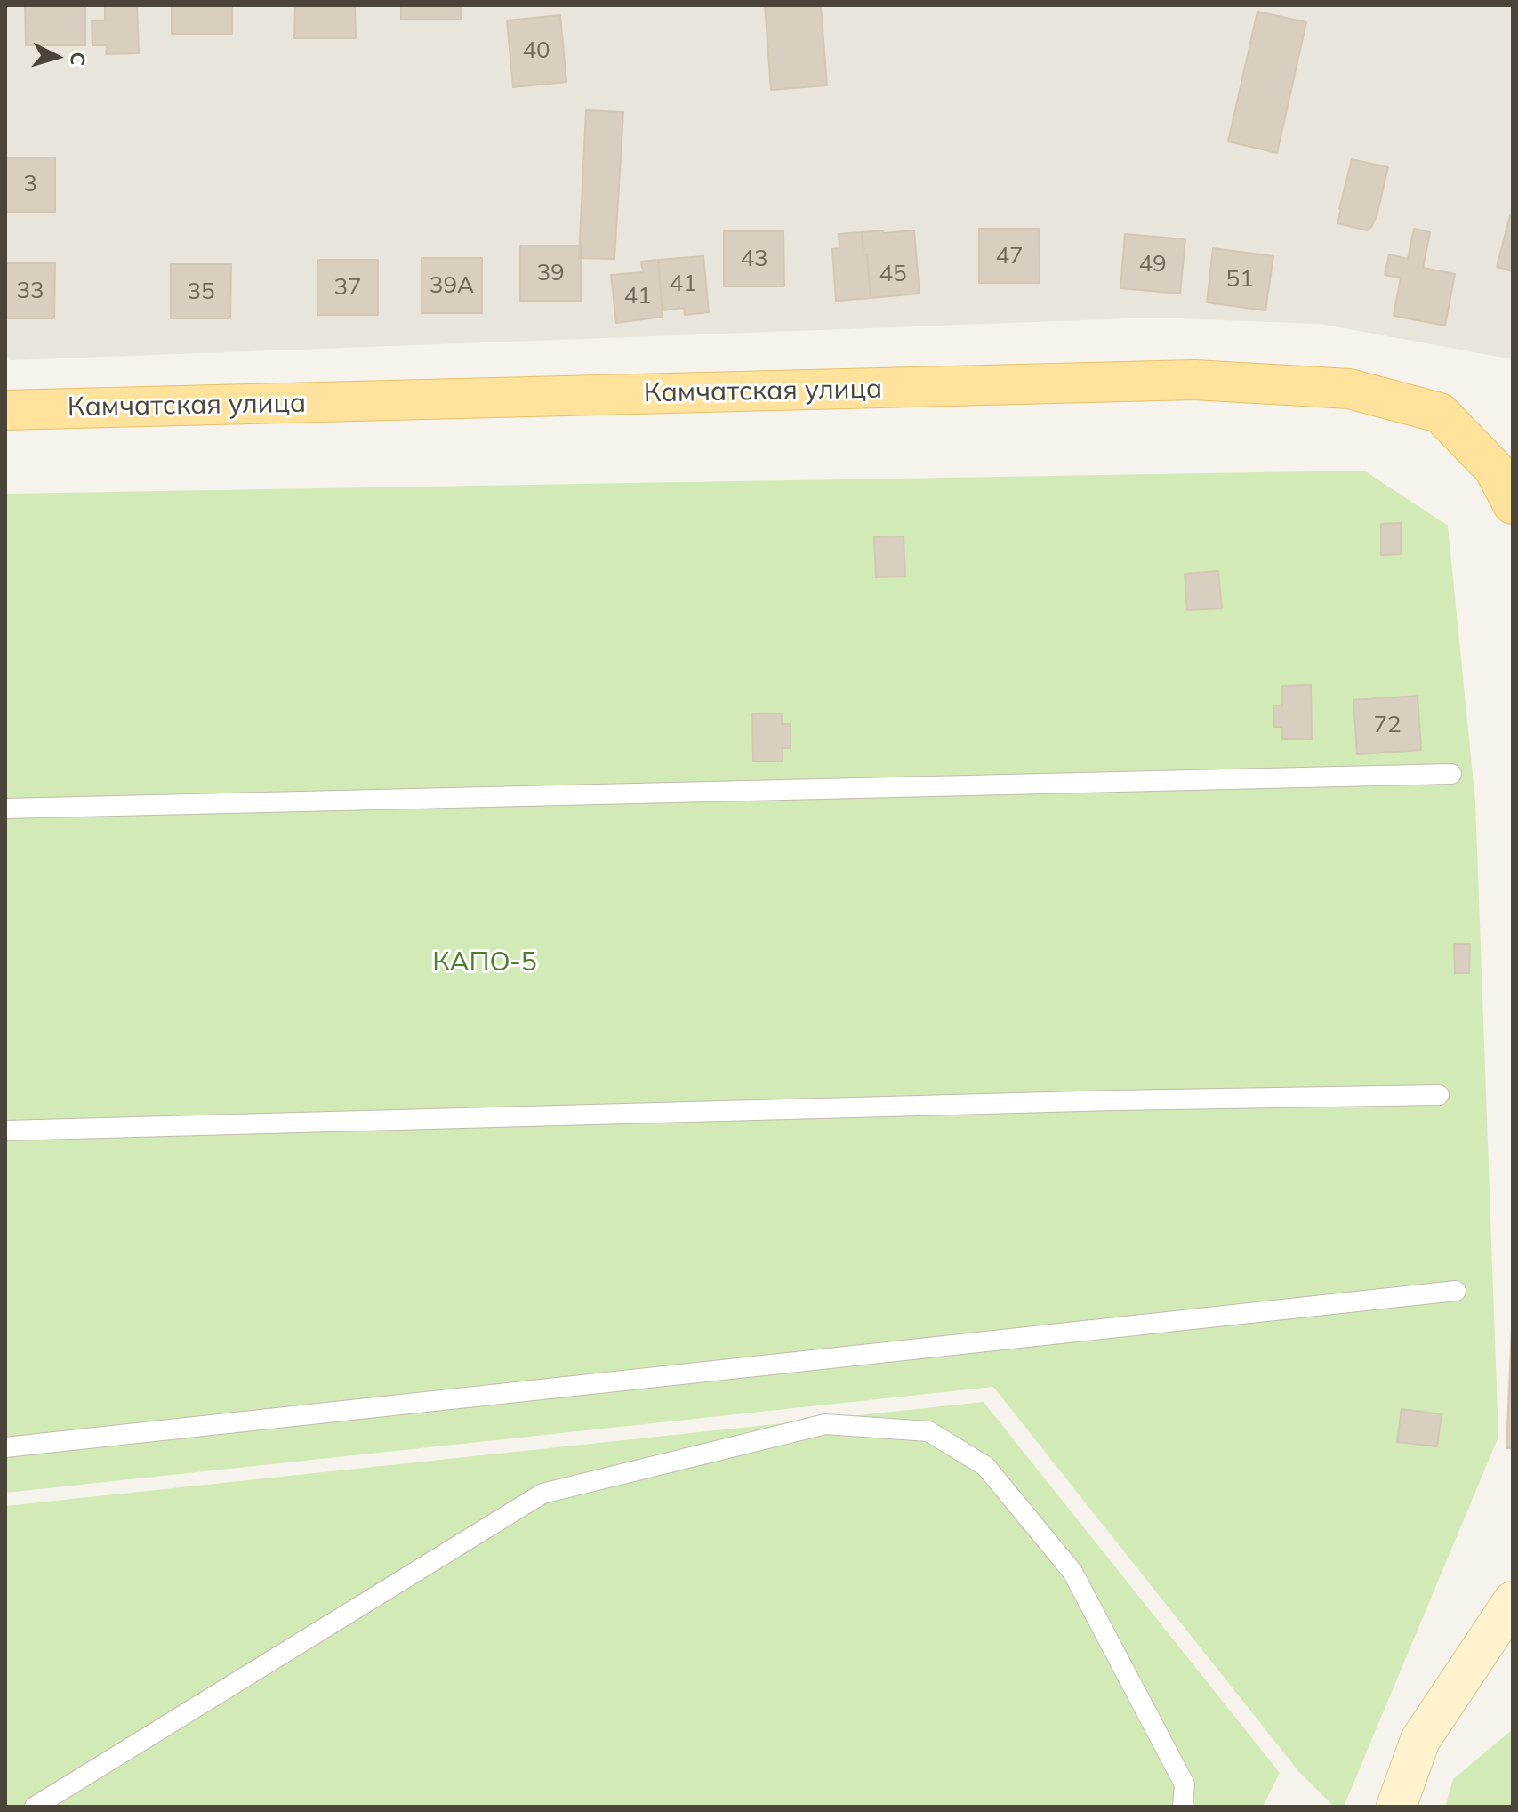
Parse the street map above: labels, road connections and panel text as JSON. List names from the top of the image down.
{
  "streets": {
    "main road": ["Камчатская улица"]
  },
  "parks": ["КАПО-5"],
  "house_numbers": [
    "40",
    "3",
    "47",
    "43",
    "49",
    "39",
    "45",
    "51",
    "41",
    "39А",
    "37",
    "33",
    "35",
    "41",
    "72"
  ],
  "north": "right"
}
